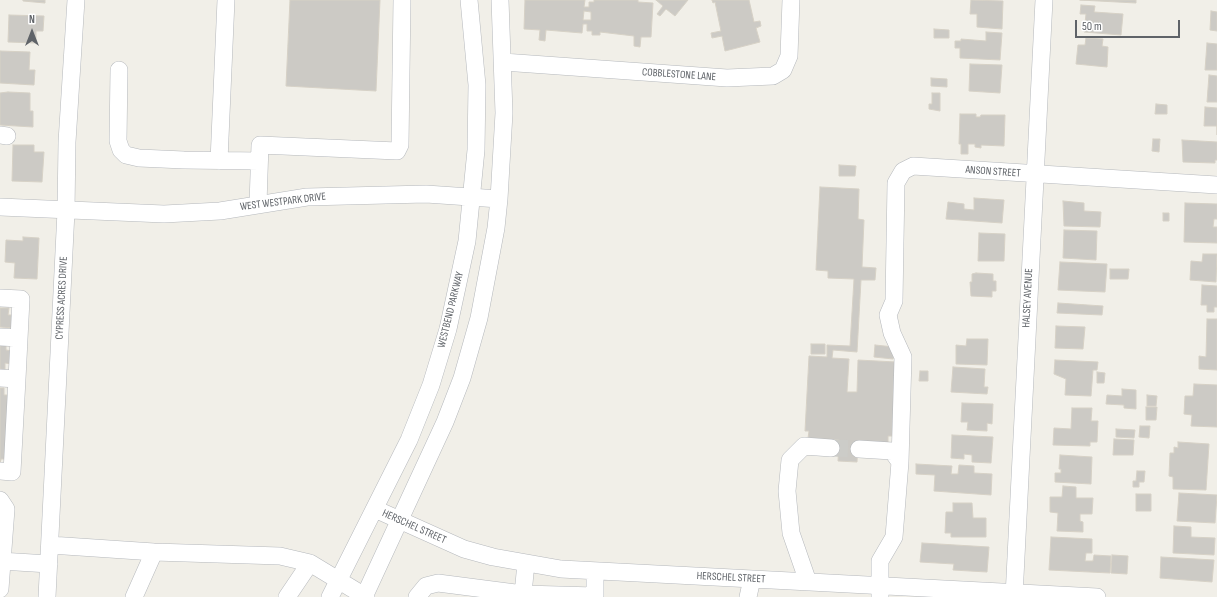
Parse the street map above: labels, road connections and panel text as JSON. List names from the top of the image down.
{
  "streets": {
    "street": [
      "COBBLESTONE LANE",
      "ANSON STREET",
      "WEST WESTPARK DRIVE",
      "CYPRESS ACRES DRIVE",
      "HALSEY AVENUE",
      "WESTBEND PARKWAY",
      "HERSCHEL STREET"
    ]
  },
  "crossings": [
    ["ANSON STREET", "HALSEY AVENUE"],
    ["ANSON STREET", "HERSCHEL STREET"],
    ["WEST WESTPARK DRIVE", "CYPRESS ACRES DRIVE"],
    ["WEST WESTPARK DRIVE", "WESTBEND PARKWAY"],
    ["HALSEY AVENUE", "HERSCHEL STREET"],
    ["WESTBEND PARKWAY", "HERSCHEL STREET"]
  ],
  "scale_bar": "50 m",
  "north": "top"
}
